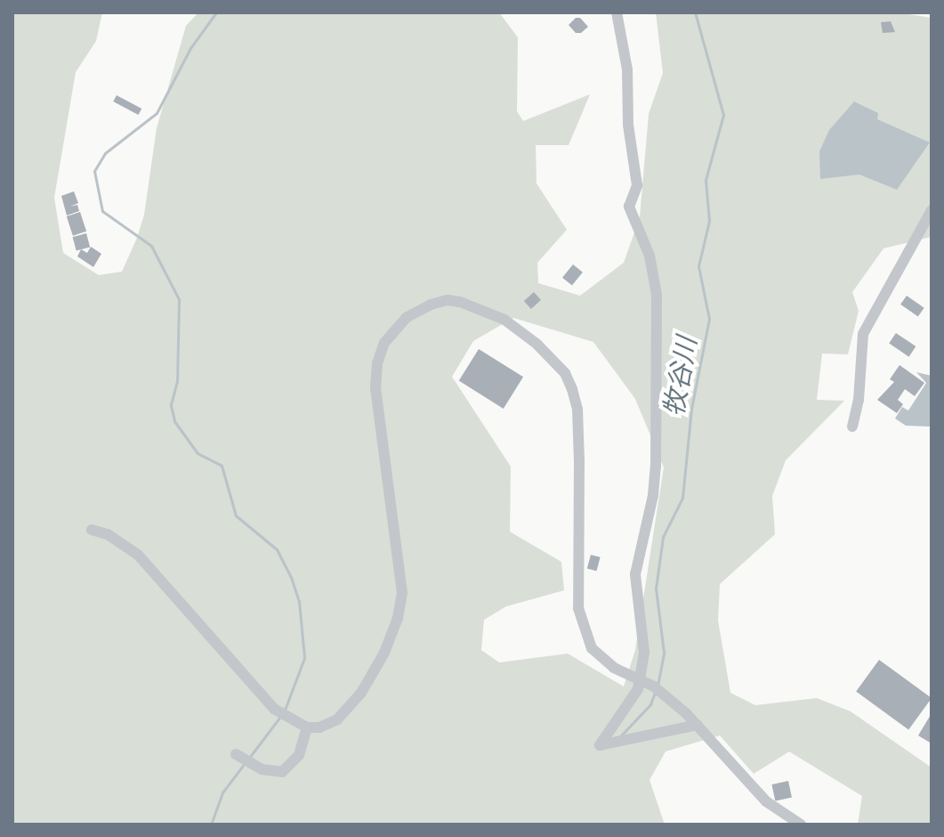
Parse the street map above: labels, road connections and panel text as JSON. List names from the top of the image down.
{
  "water": ["牧谷川"]
}
